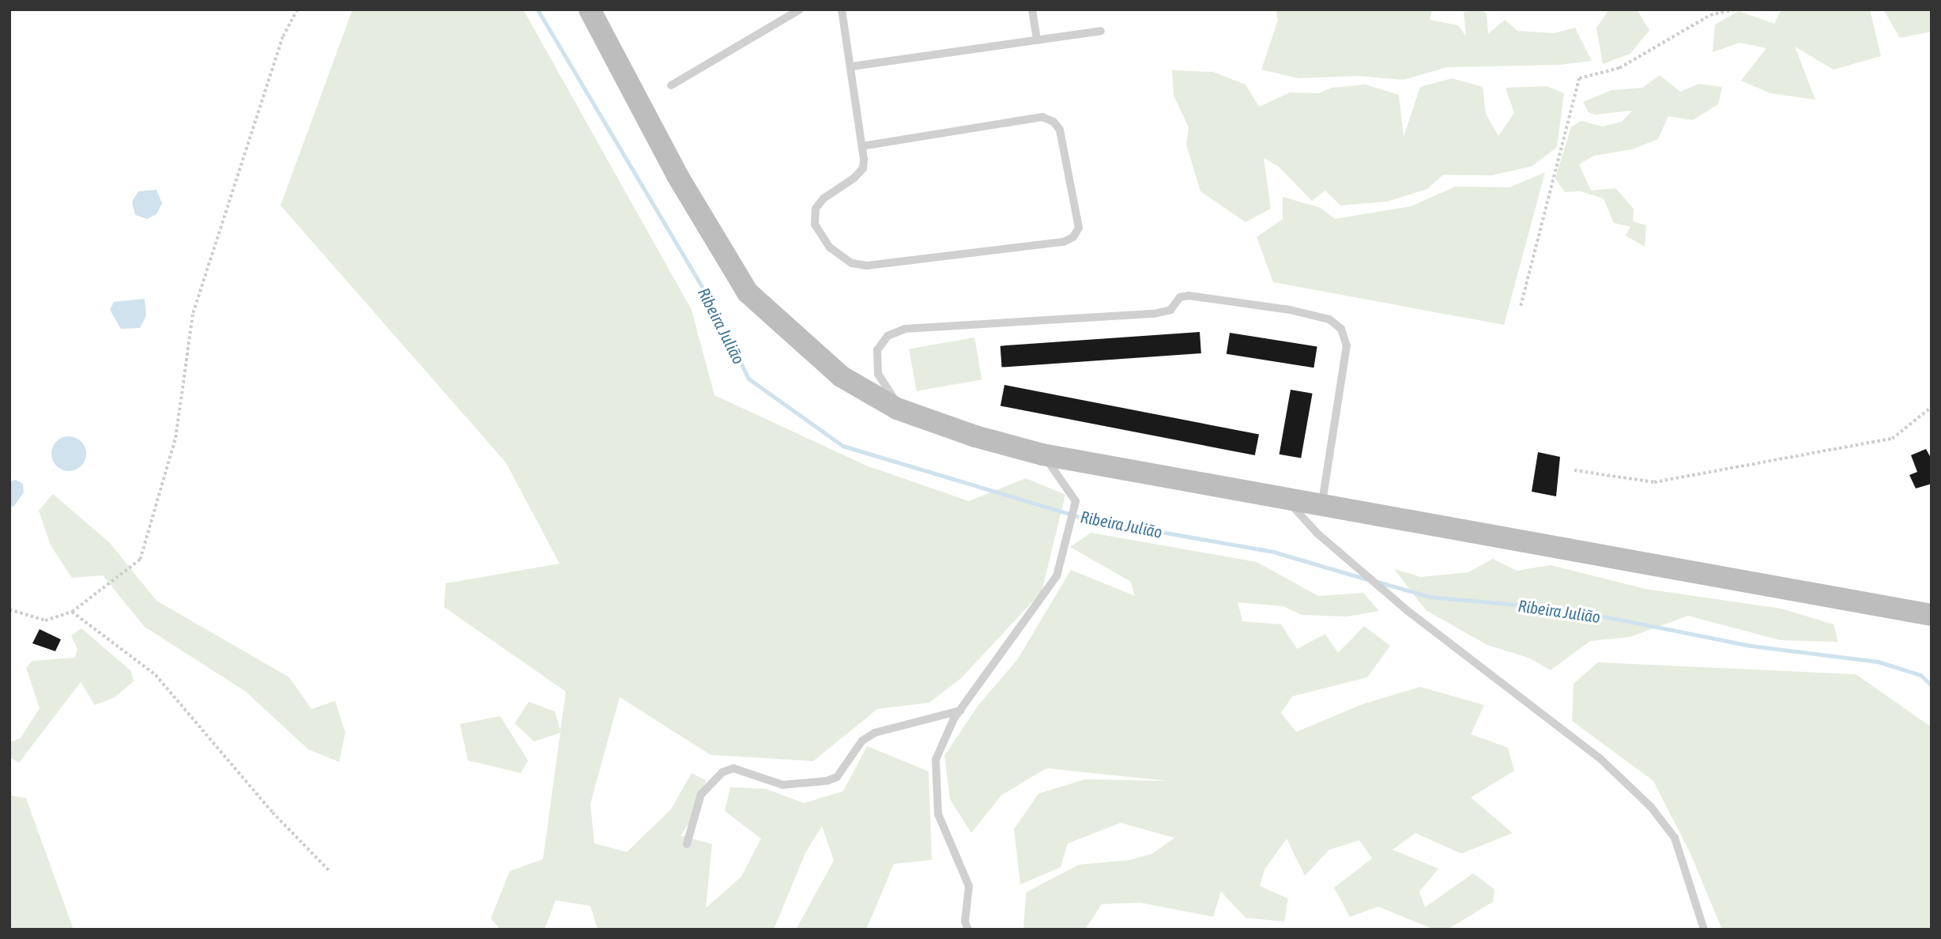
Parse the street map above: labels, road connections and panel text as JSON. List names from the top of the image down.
{
  "water": ["Ribeira Julião"]
}
